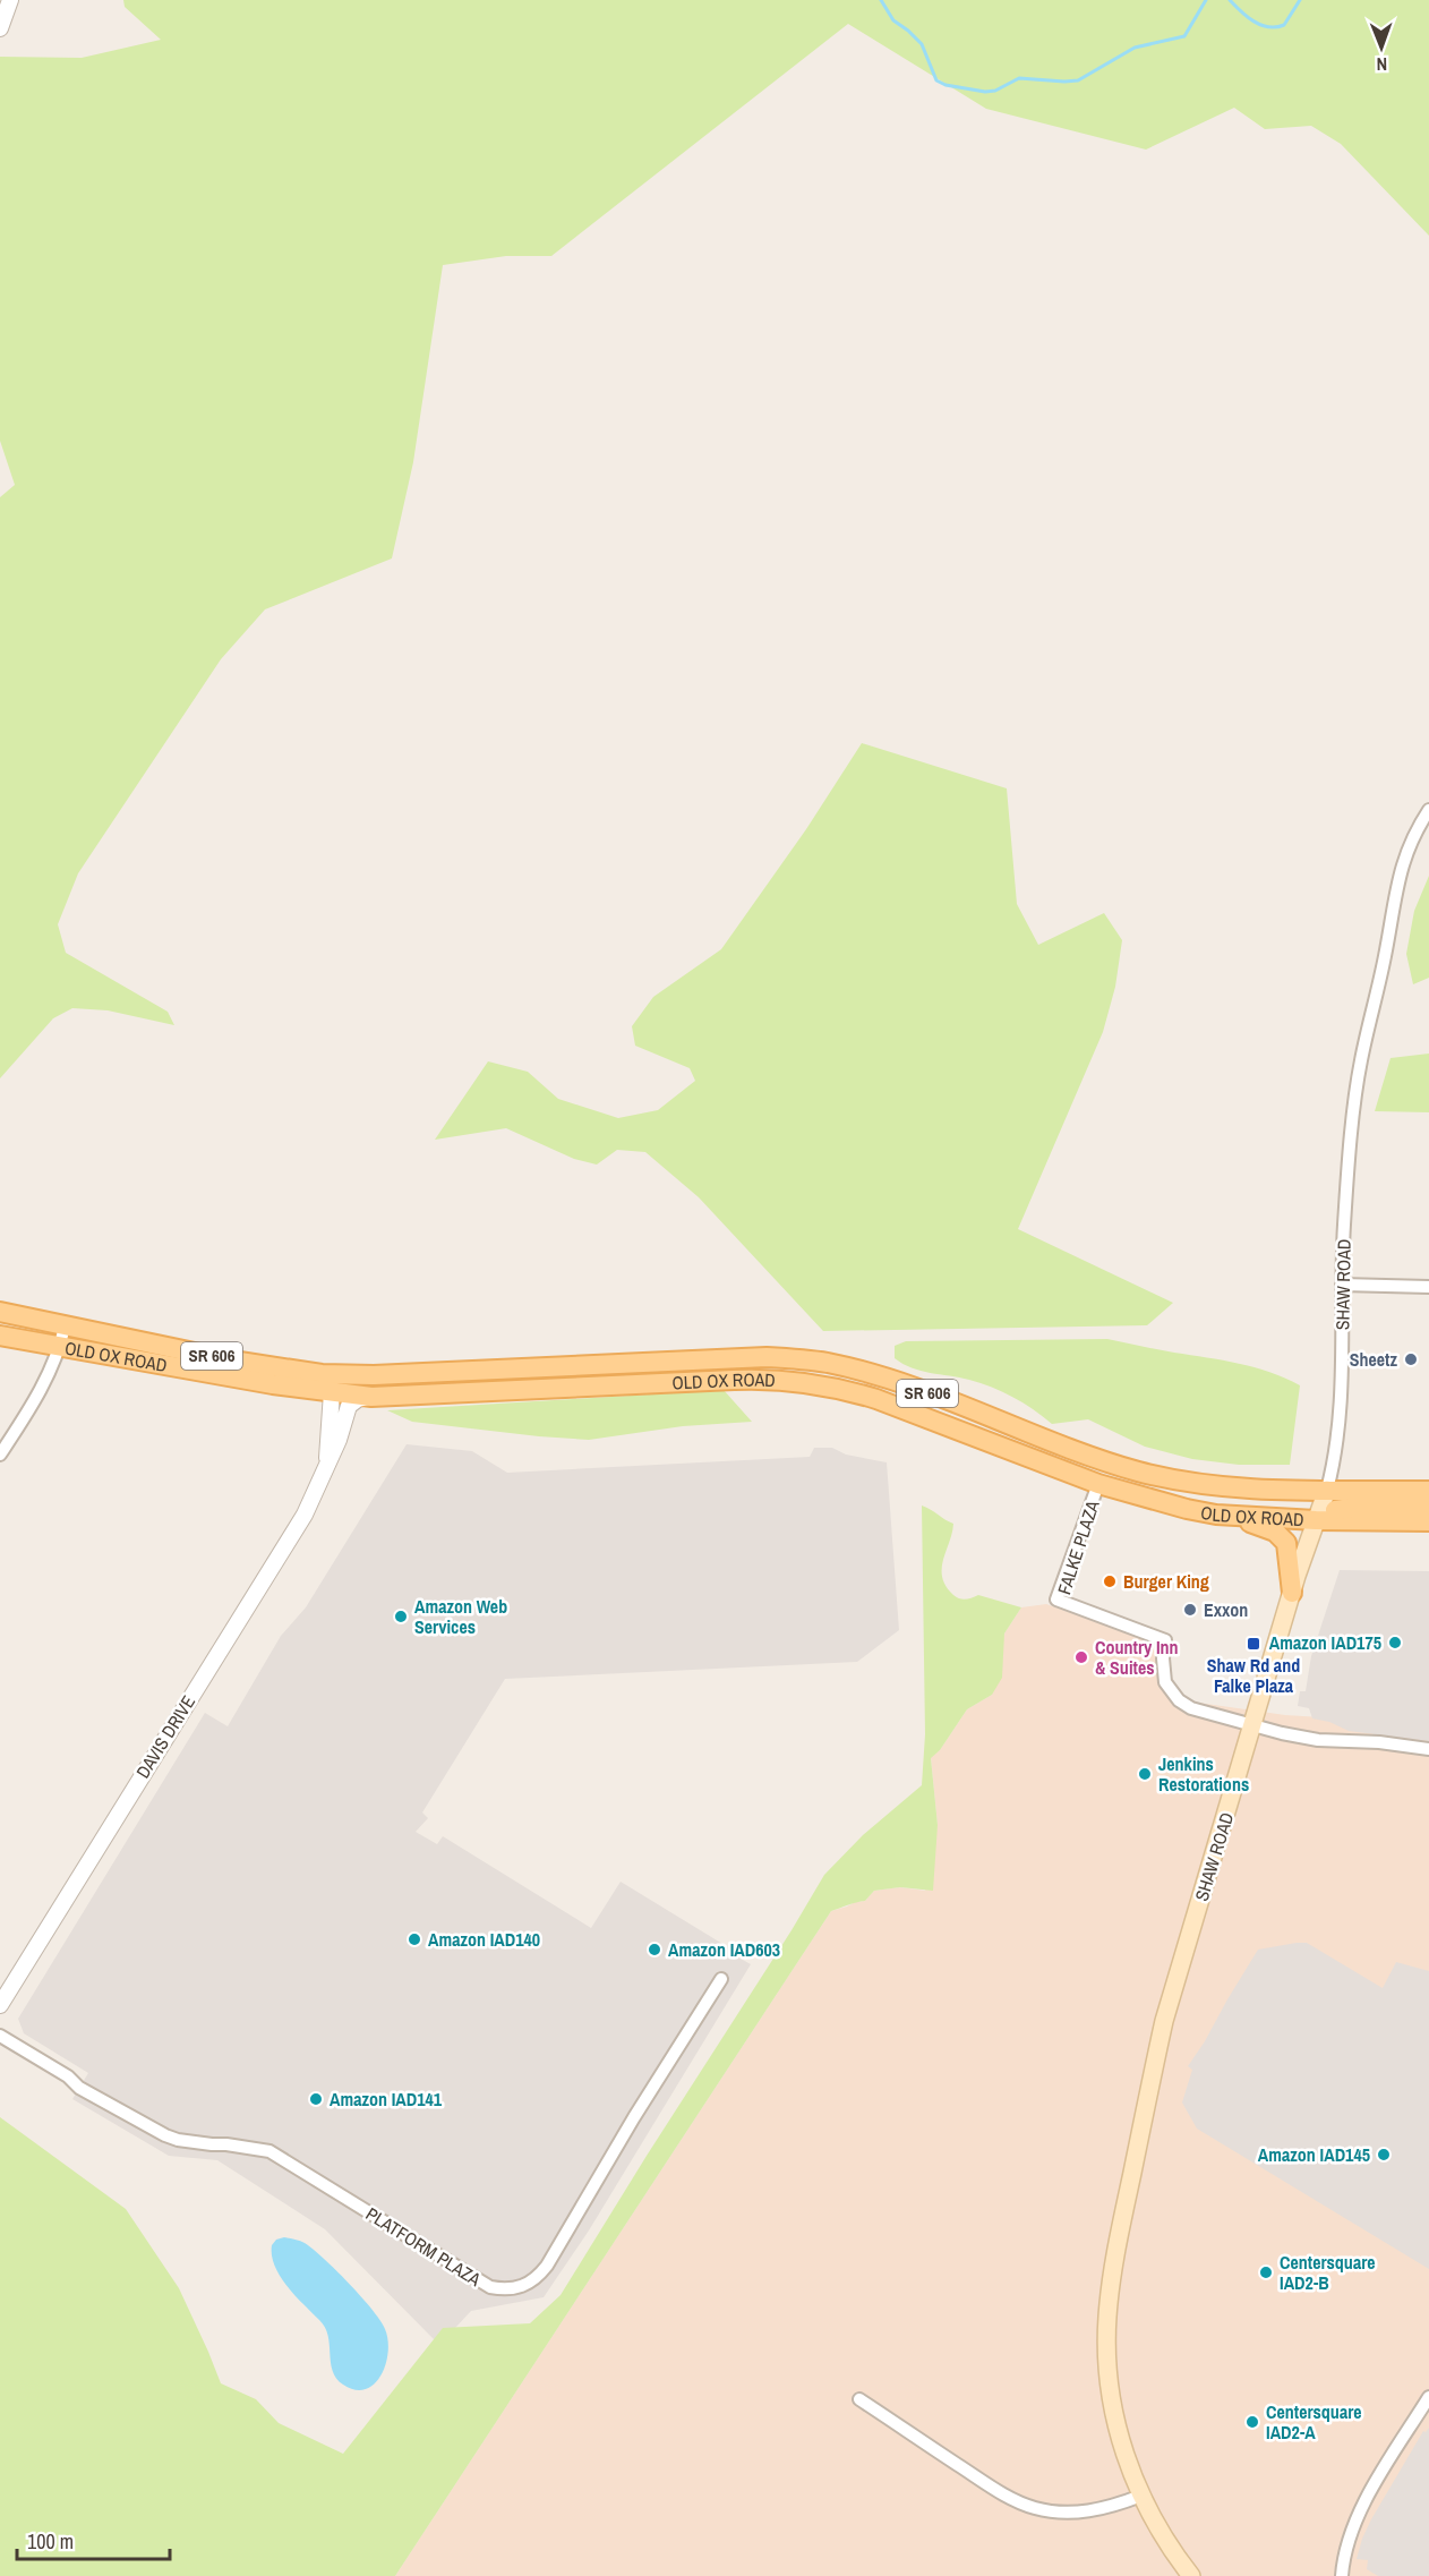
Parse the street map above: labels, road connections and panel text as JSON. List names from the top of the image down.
{
  "streets": {
    "main road": ["SHAW ROAD", "OLD OX ROAD", "SR 606"],
    "street": ["FALKE PLAZA", "DAVIS DRIVE", "PLATFORM PLAZA"]
  },
  "crossings": [
    ["SHAW ROAD", "OLD OX ROAD"],
    ["SHAW ROAD", "FALKE PLAZA"],
    ["OLD OX ROAD", "FALKE PLAZA"],
    ["OLD OX ROAD", "DAVIS DRIVE"]
  ],
  "places": {
    "other": [
      "Sheetz",
      "Burger King",
      "Exxon",
      "Amazon Web Services",
      "Amazon IAD175",
      "Country Inn & Suites",
      "Jenkins Restorations",
      "Amazon IAD140",
      "Amazon IAD603",
      "Amazon IAD141",
      "Amazon IAD145",
      "Centersquare IAD2-B",
      "Centersquare IAD2-A"
    ],
    "transit": ["Shaw Rd and Falke Plaza"]
  },
  "scale_bar": "100 m",
  "north": "bottom"
}
